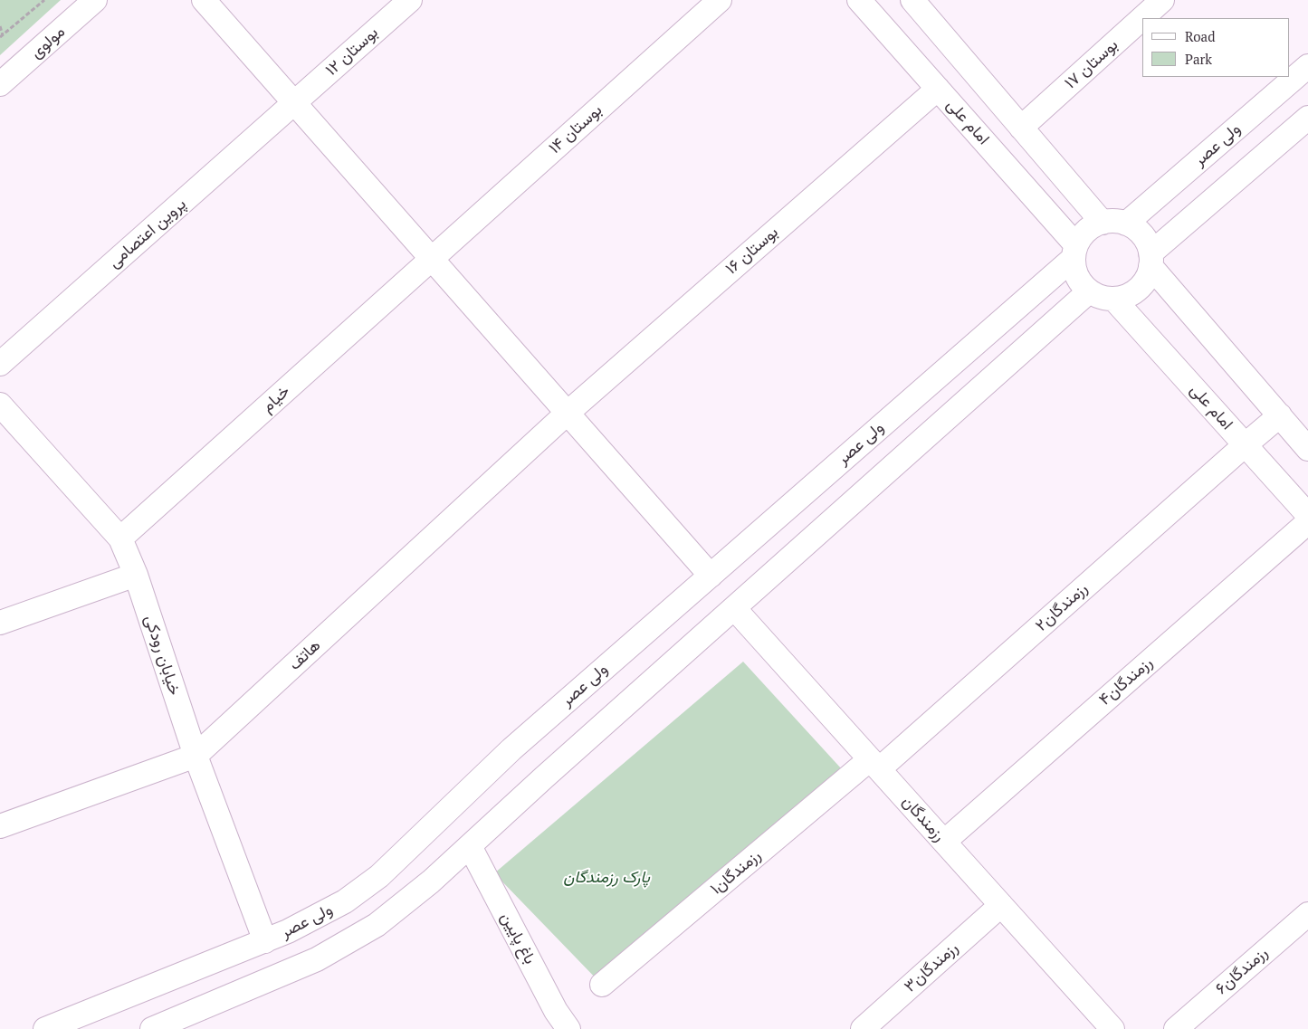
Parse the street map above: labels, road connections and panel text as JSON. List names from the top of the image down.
{
  "streets": {
    "street": [
      "مولوی",
      "بوستان ۱۲",
      "بوستان ۱۷",
      "امام علی",
      "بوستان ۱۴",
      "ولی عصر",
      "پروین اعتصامی",
      "بوستان ۱۶",
      "خیام",
      "رزمندگان۲",
      "خیابان رودکی",
      "هاتف",
      "رزمندگان۴",
      "رزمندگان",
      "رزمندگان۱",
      "باغ پایین",
      "رزمندگان۳",
      "رزمندگان۶"
    ]
  },
  "crossings": [
    ["بوستان ۱۲", "پروین اعتصامی"],
    ["امام علی", "ولی عصر"],
    ["امام علی", "بوستان ۱۶"],
    ["امام علی", "رزمندگان۲"],
    ["بوستان ۱۴", "خیام"],
    ["ولی عصر", "خیابان رودکی"],
    ["بوستان ۱۶", "هاتف"],
    ["خیام", "خیابان رودکی"],
    ["رزمندگان۲", "رزمندگان"],
    ["رزمندگان۲", "رزمندگان۱"],
    ["خیابان رودکی", "هاتف"],
    ["رزمندگان۴", "رزمندگان"],
    ["رزمندگان", "رزمندگان۱"],
    ["رزمندگان", "رزمندگان۳"]
  ],
  "parks": ["پارک رزمندگان"],
  "legend": ["Road", "Park"]
}
